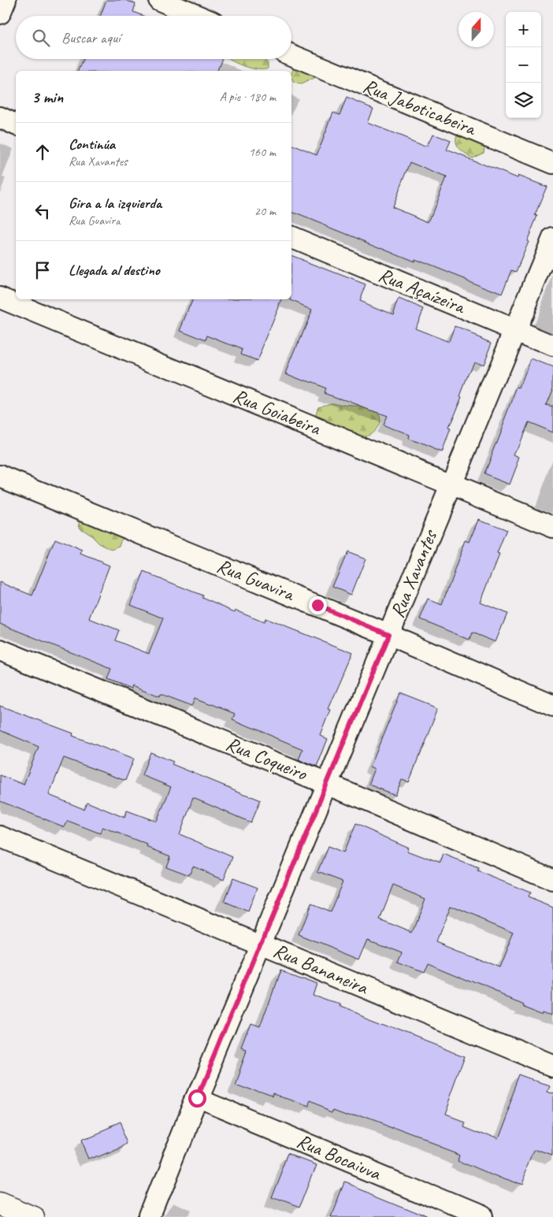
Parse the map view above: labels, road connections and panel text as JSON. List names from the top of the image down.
{
  "streets": {
    "street": [
      "Rua Jaboticabeira",
      "Rua Açaízeira",
      "Rua Goiabeira",
      "Rua Xavantes",
      "Rua Guavira",
      "Rua Coqueiro",
      "Rua Bananeira",
      "Rua Bocaiuva"
    ]
  },
  "crossings": [
    ["Rua Açaízeira", "Rua Xavantes"],
    ["Rua Goiabeira", "Rua Xavantes"],
    ["Rua Xavantes", "Rua Guavira"],
    ["Rua Xavantes", "Rua Coqueiro"],
    ["Rua Xavantes", "Rua Bananeira"],
    ["Rua Xavantes", "Rua Bocaiuva"]
  ],
  "north": "top",
  "page": {
    "map_buttons": ["+", "−"],
    "search": "Buscar aquí",
    "heading": ["3 min", "A pie · 180 m"],
    "list": [
      ["Continúa", "Rua Xavantes", "160 m"],
      ["Gira a la izquierda", "Rua Guavira", "20 m"],
      "Llegada al destino"
    ]
  }
}
